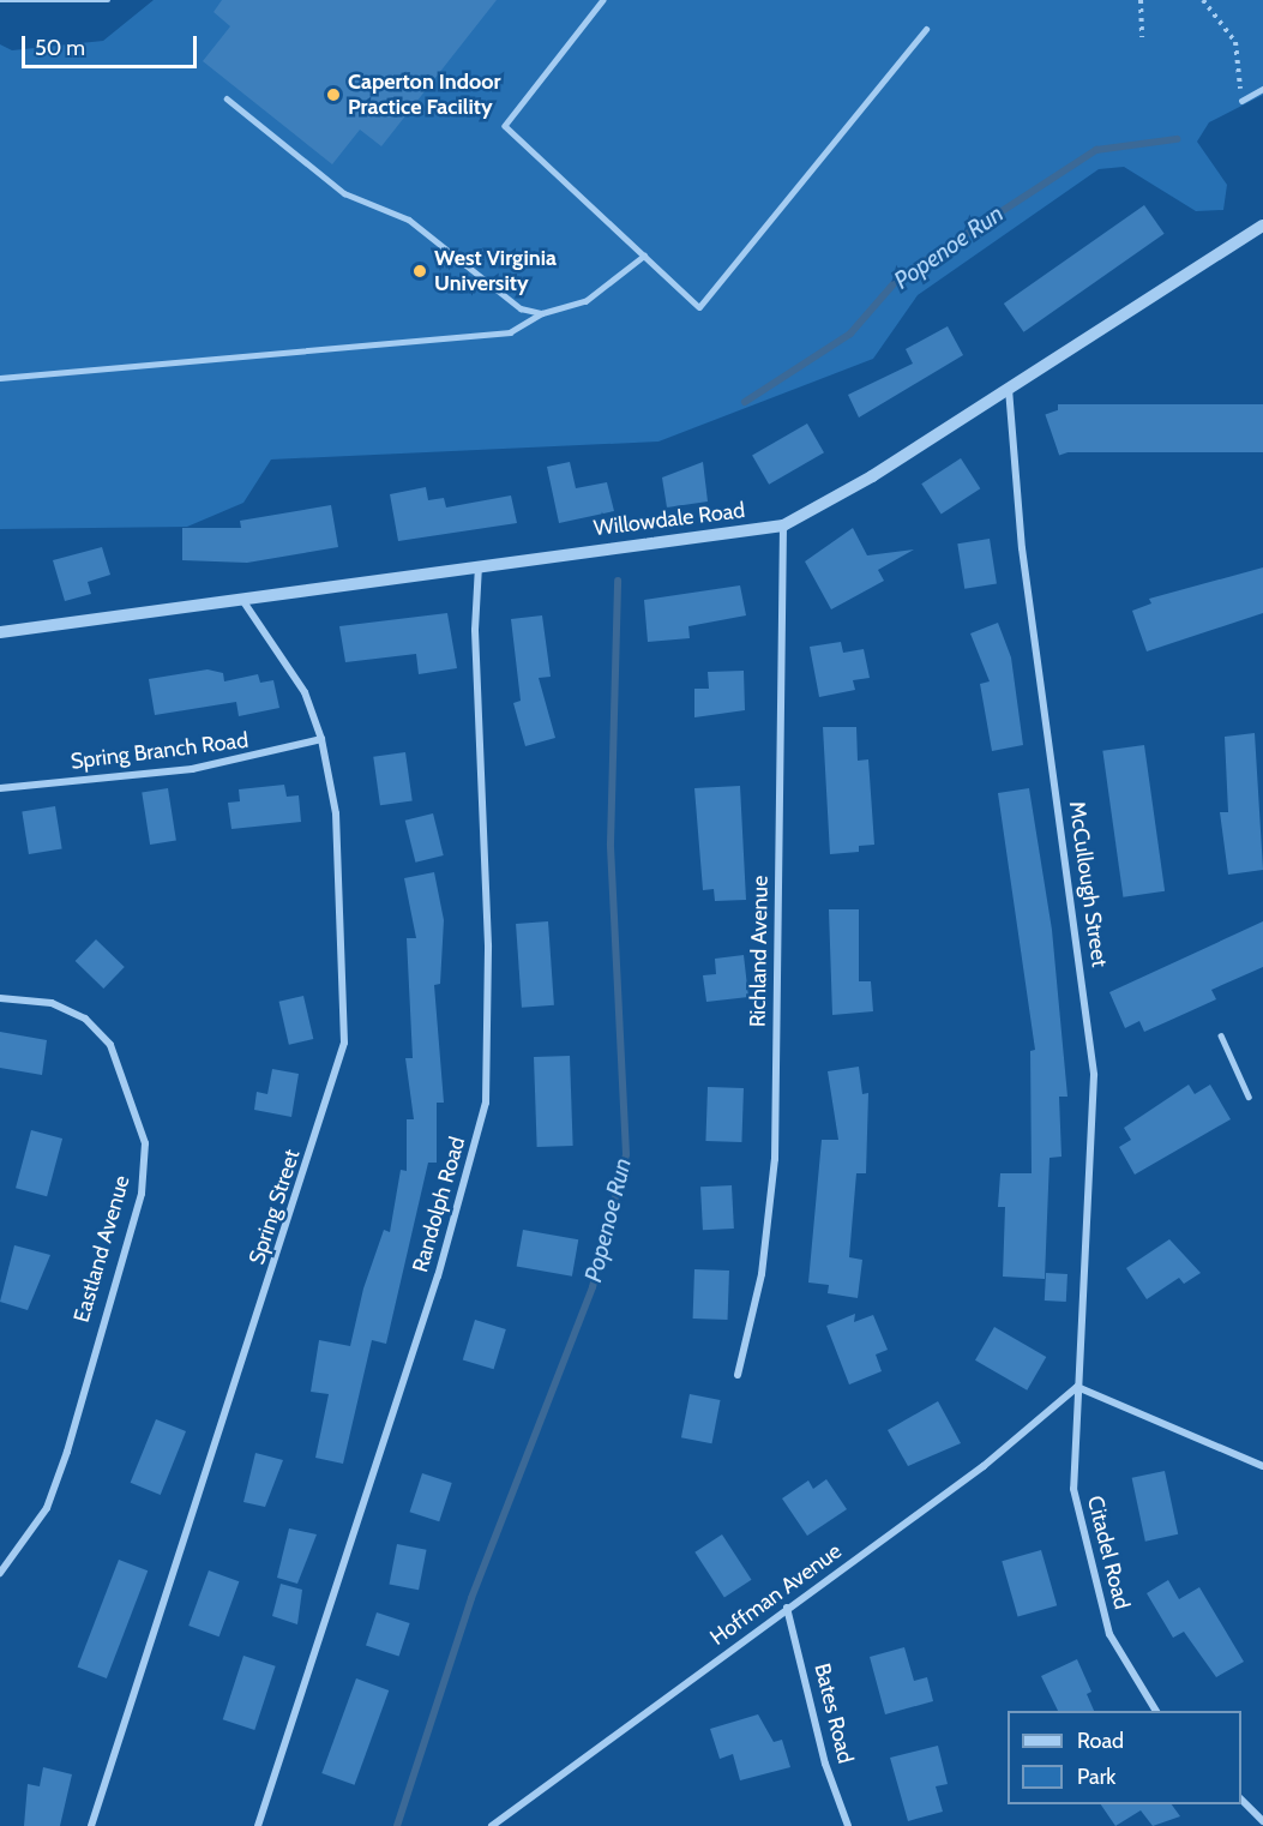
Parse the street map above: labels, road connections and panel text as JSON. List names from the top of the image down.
{
  "streets": {
    "street": [
      "Willowdale Road",
      "Spring Branch Road",
      "McCullough Street",
      "Richland Avenue",
      "Randolph Road",
      "Spring Street",
      "Eastland Avenue",
      "Citadel Road",
      "Hoffman Avenue",
      "Bates Road"
    ]
  },
  "crossings": [
    ["Willowdale Road", "McCullough Street"],
    ["Willowdale Road", "Richland Avenue"],
    ["Willowdale Road", "Randolph Road"],
    ["Willowdale Road", "Spring Street"],
    ["Spring Branch Road", "Spring Street"],
    ["McCullough Street", "Citadel Road"],
    ["McCullough Street", "Hoffman Avenue"],
    ["Citadel Road", "Hoffman Avenue"],
    ["Hoffman Avenue", "Bates Road"]
  ],
  "water": ["Popenoe Run"],
  "places": ["Caperton Indoor Practice Facility", "West Virginia University"],
  "legend": ["Road", "Park"],
  "scale_bar": "50 m"
}
